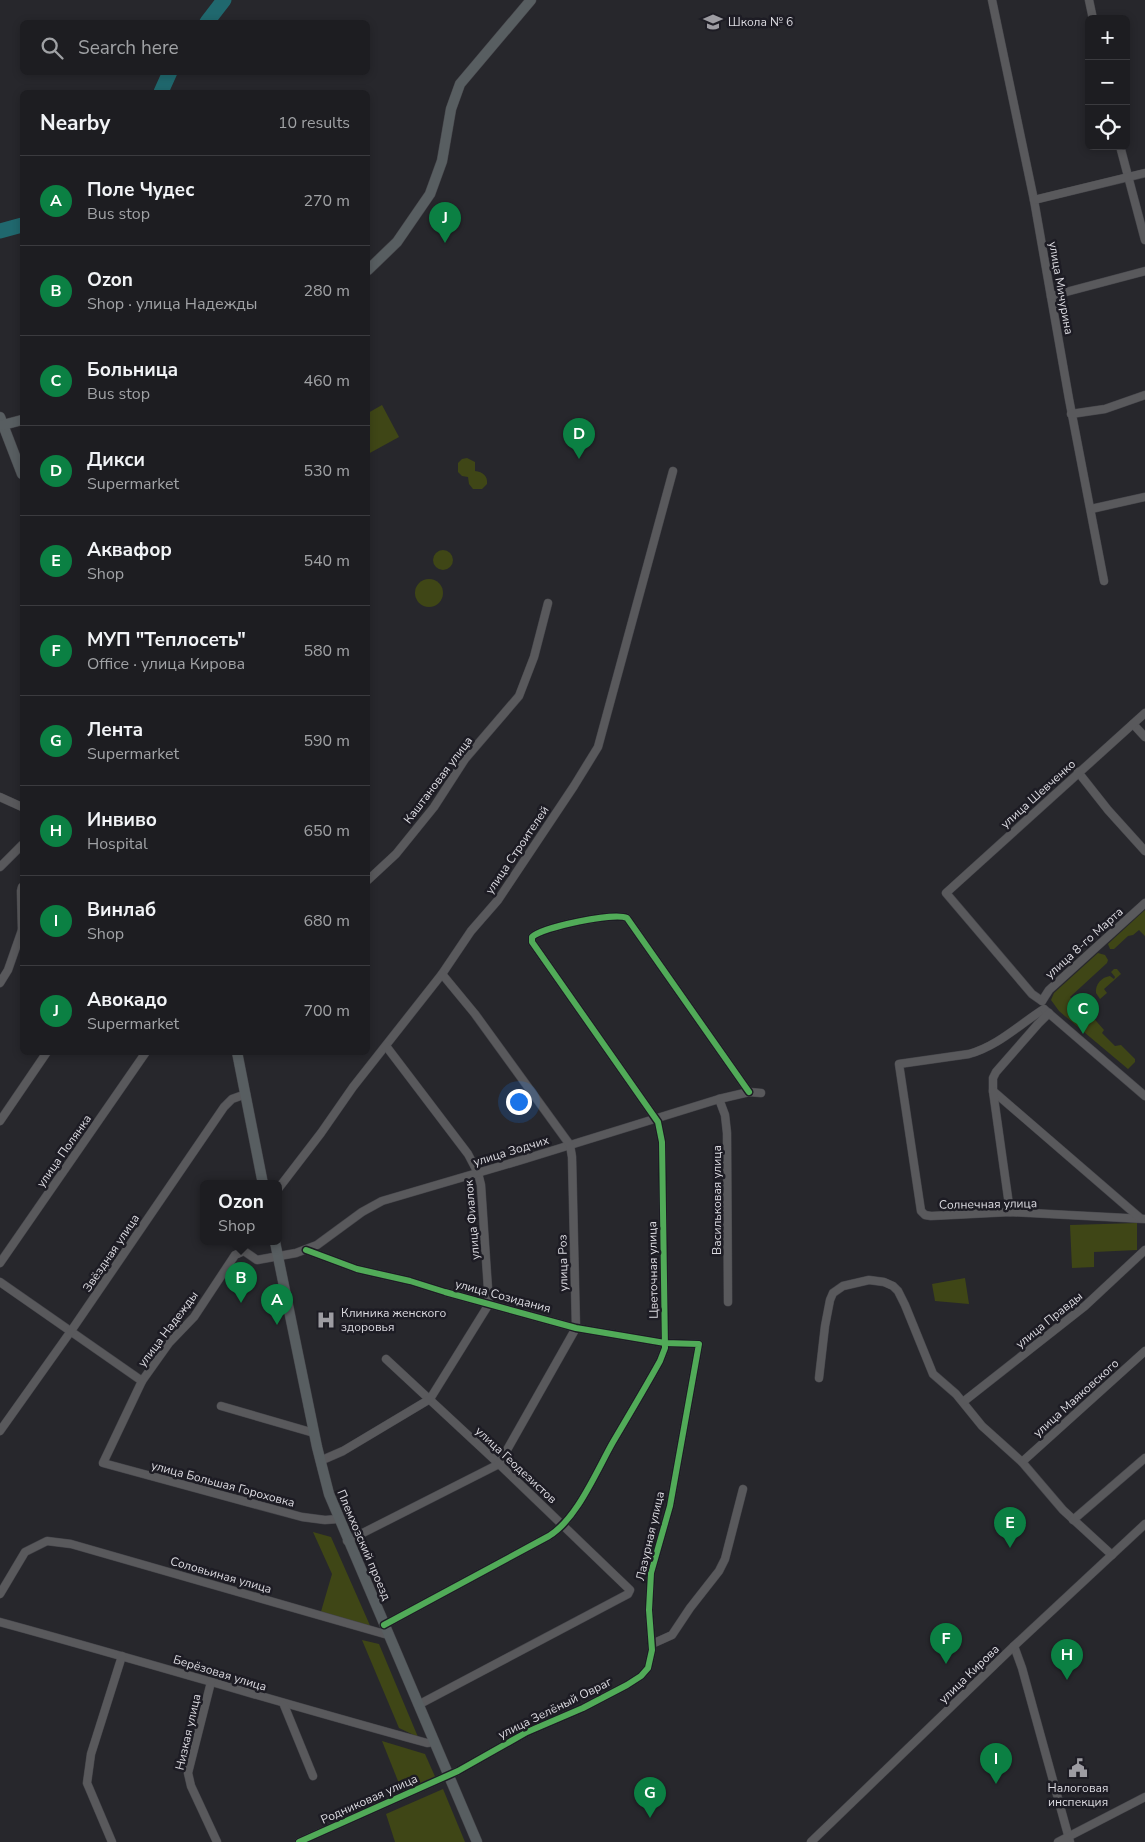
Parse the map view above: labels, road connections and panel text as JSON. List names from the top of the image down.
{
  "streets": {
    "main road": ["Племхозский проезд"],
    "street": [
      "улица Мичурина",
      "Каштановая улица",
      "улица Шевченко",
      "улица Строителей",
      "улица 8-го Марта",
      "улица Полянка",
      "улица Зодчих",
      "Васильковая улица",
      "Солнечная улица",
      "улица Фиалок",
      "Звёздная улица",
      "улица Роз",
      "Цветочная улица",
      "улица Созидания",
      "улица Правды",
      "улица Надежды",
      "улица Маяковского",
      "улица Геодезистов",
      "улица Большая Гороховка",
      "Лазурная улица",
      "Соловьиная улица",
      "Берёзовая улица",
      "улица Кирова",
      "улица Зелёный Овраг",
      "Низкая улица",
      "Родниковая улица"
    ]
  },
  "crossings": [
    ["улица Шевченко", "улица 8-го Марта"],
    ["улица Шевченко", "Солнечная улица"],
    ["улица Строителей", "улица Фиалок"],
    ["улица 8-го Марта", "Солнечная улица"],
    ["улица Зодчих", "Васильковая улица"],
    ["улица Зодчих", "улица Фиалок"],
    ["улица Зодчих", "улица Роз"],
    ["улица Зодчих", "Цветочная улица"],
    ["улица Зодчих", "улица Созидания"],
    ["улица Зодчих", "улица Надежды"],
    ["улица Зодчих", "Племхозский проезд"],
    ["улица Фиалок", "улица Созидания"],
    ["улица Роз", "улица Созидания"],
    ["Цветочная улица", "улица Созидания"],
    ["Цветочная улица", "улица Геодезистов"],
    ["Цветочная улица", "Племхозский проезд"],
    ["Цветочная улица", "Соловьиная улица"],
    ["улица Созидания", "Лазурная улица"],
    ["улица Надежды", "улица Большая Гороховка"],
    ["улица Надежды", "Племхозский проезд"],
    ["улица Геодезистов", "Лазурная улица"],
    ["улица Большая Гороховка", "Племхозский проезд"],
    ["Лазурная улица", "Племхозский проезд"],
    ["Лазурная улица", "улица Зелёный Овраг"],
    ["Племхозский проезд", "Соловьиная улица"],
    ["Племхозский проезд", "Берёзовая улица"],
    ["Племхозский проезд", "улица Зелёный Овраг"],
    ["Племхозский проезд", "Родниковая улица"],
    ["Берёзовая улица", "Низкая улица"],
    ["улица Зелёный Овраг", "Родниковая улица"]
  ],
  "places": {
    "school or university": ["Школа № 6"],
    "hospital": ["Клиника женского здоровья"],
    "public building": ["Налоговая инспекция"]
  },
  "page": {
    "map_buttons": ["+", "−"],
    "search": "Search here",
    "heading": ["Nearby", "10 results"],
    "list": [
      {
        "mark": "A",
        "name": "Поле Чудес",
        "note": "Bus stop",
        "value": "270 m"
      },
      {
        "mark": "B",
        "name": "Ozon",
        "note": "Shop · улица Надежды",
        "value": "280 m"
      },
      {
        "mark": "C",
        "name": "Больница",
        "note": "Bus stop",
        "value": "460 m"
      },
      {
        "mark": "D",
        "name": "Дикси",
        "note": "Supermarket",
        "value": "530 m"
      },
      {
        "mark": "E",
        "name": "Аквафор",
        "note": "Shop",
        "value": "540 m"
      },
      {
        "mark": "F",
        "name": "МУП \"Теплосеть\"",
        "note": "Office · улица Кирова",
        "value": "580 m"
      },
      {
        "mark": "G",
        "name": "Лента",
        "note": "Supermarket",
        "value": "590 m"
      },
      {
        "mark": "H",
        "name": "Инвиво",
        "note": "Hospital",
        "value": "650 m"
      },
      {
        "mark": "I",
        "name": "Винлаб",
        "note": "Shop",
        "value": "680 m"
      },
      {
        "mark": "J",
        "name": "Авокадо",
        "note": "Supermarket",
        "value": "700 m"
      }
    ],
    "pins": [
      "J",
      "D",
      "C",
      "B",
      "A",
      "E",
      "F",
      "H",
      "I",
      "G"
    ],
    "popup": ["Ozon", "Shop"]
  }
}
